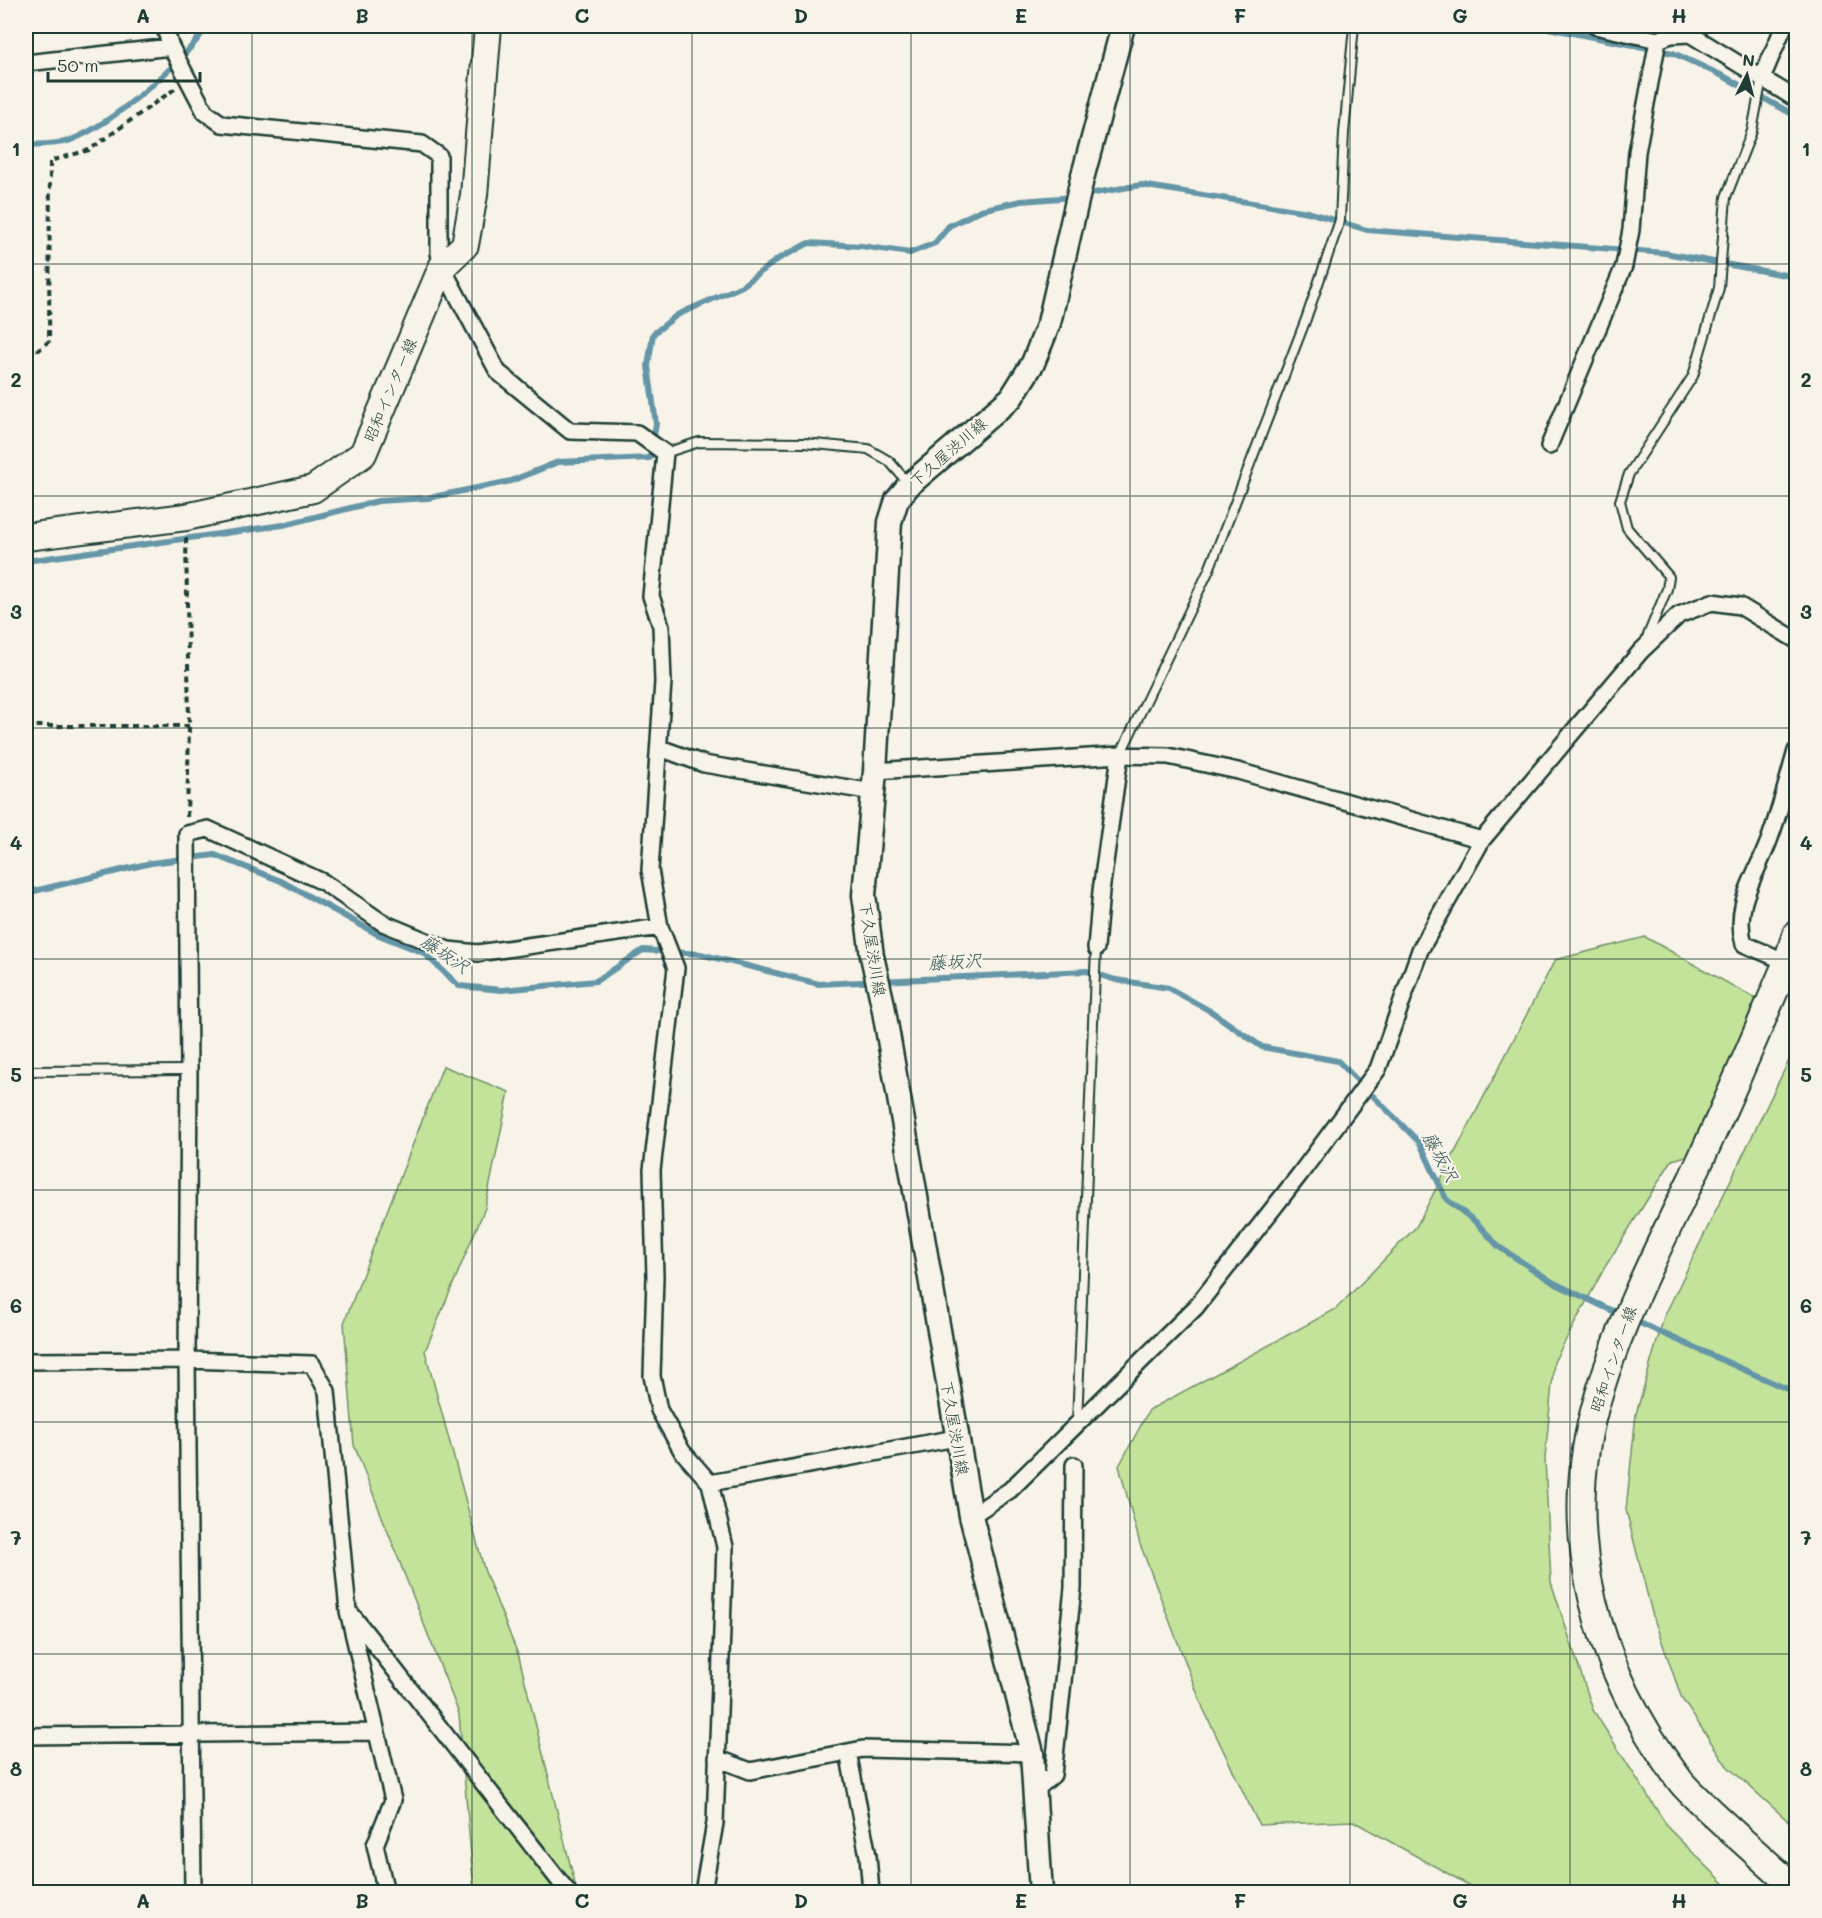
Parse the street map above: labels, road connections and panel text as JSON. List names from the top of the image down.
{
  "streets": {
    "main road": ["昭和インター線", "下久屋渋川線"]
  },
  "water": ["藤坂沢"],
  "scale_bar": "50 m",
  "north": "top",
  "grid": {
    "columns": [
      "A",
      "B",
      "C",
      "D",
      "E",
      "F",
      "G",
      "H"
    ],
    "rows": [
      "1",
      "2",
      "3",
      "4",
      "5",
      "6",
      "7",
      "8"
    ]
  }
}
